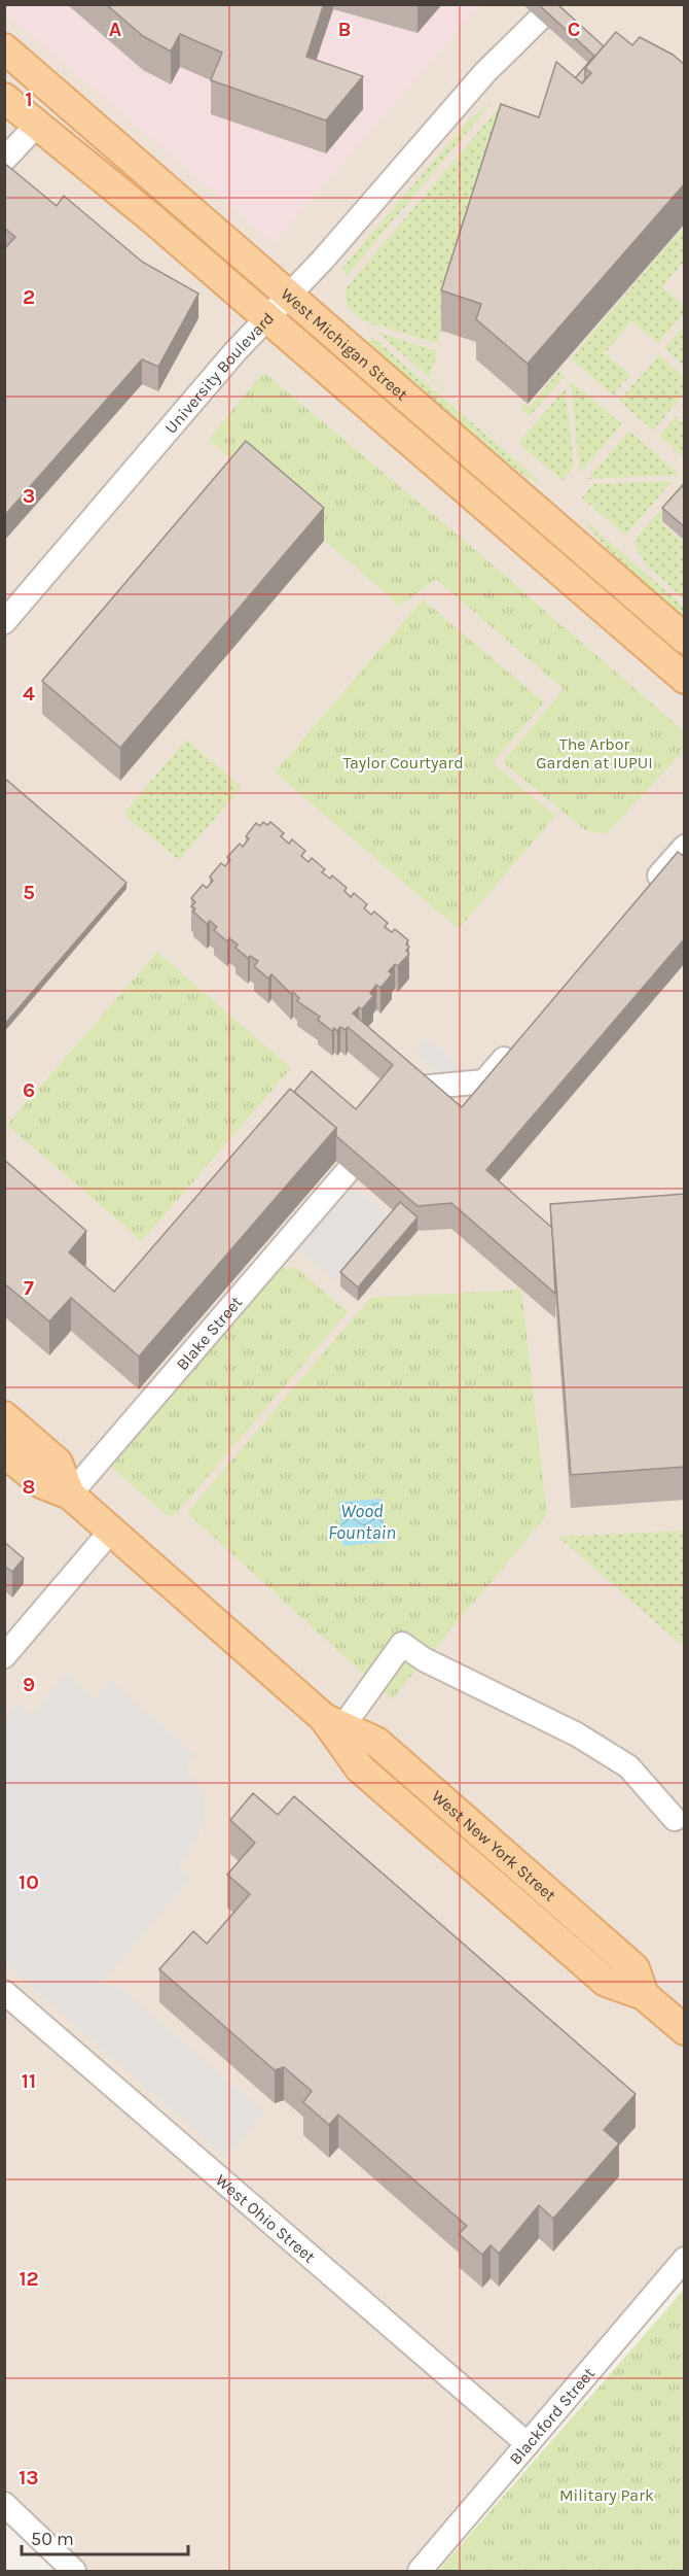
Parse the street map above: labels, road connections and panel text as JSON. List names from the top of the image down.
{
  "streets": {
    "main road": ["West Michigan Street", "West New York Street"],
    "street": [
      "University Boulevard",
      "Blake Street",
      "West Ohio Street",
      "Blackford Street"
    ]
  },
  "crossings": [
    ["West Michigan Street", "University Boulevard"],
    ["Blake Street", "West New York Street"],
    ["West Ohio Street", "Blackford Street"]
  ],
  "water": ["Wood Fountain"],
  "parks": ["The Arbor Garden at IUPUI", "Taylor Courtyard", "Military Park"],
  "scale_bar": "50 m",
  "grid": {
    "columns": ["A", "B", "C"],
    "rows": [
      "1",
      "2",
      "3",
      "4",
      "5",
      "6",
      "7",
      "8",
      "9",
      "10",
      "11",
      "12",
      "13"
    ]
  }
}
